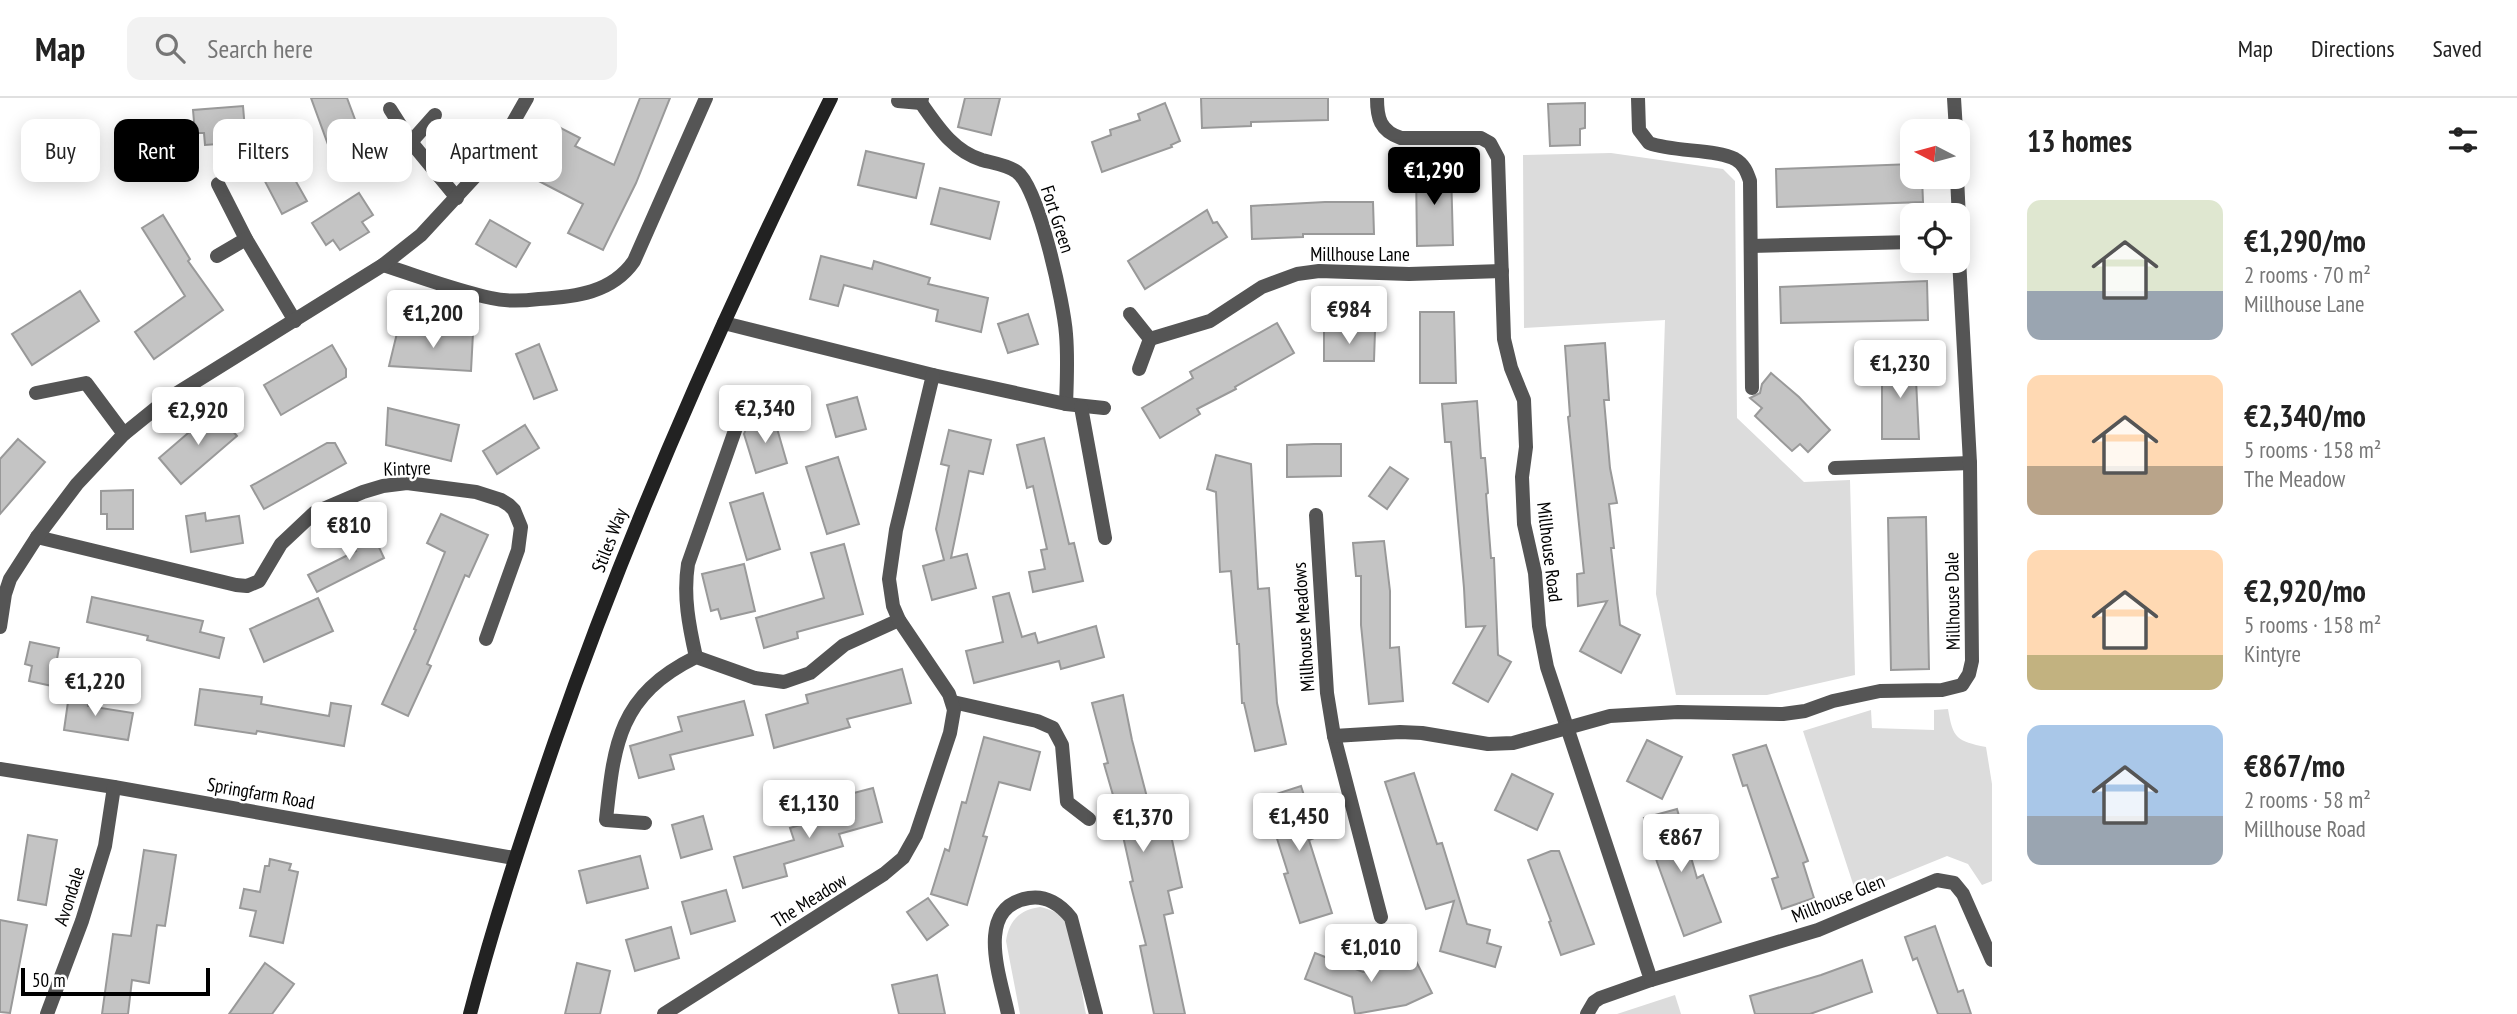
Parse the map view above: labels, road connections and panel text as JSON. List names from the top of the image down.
{
  "streets": {
    "main road": ["Stiles Way"],
    "street": [
      "Fort Green",
      "Millhouse Lane",
      "Kintyre",
      "Millhouse Road",
      "Millhouse Dale",
      "Millhouse Meadows",
      "Springfarm Road",
      "Avondale",
      "Millhouse Glen",
      "The Meadow"
    ]
  },
  "crossings": [
    ["Millhouse Lane", "Millhouse Road"],
    ["Stiles Way", "Springfarm Road"],
    ["Millhouse Road", "Millhouse Dale"],
    ["Millhouse Road", "Millhouse Glen"],
    ["Springfarm Road", "Avondale"]
  ],
  "scale_bar": "50 m",
  "north": "left",
  "page": {
    "header": "Map",
    "search": "Search here",
    "nav": ["Map", "Directions", "Saved"],
    "heading": "13 homes",
    "chip": [
      "Buy",
      "Rent",
      "Filters",
      "New",
      "Apartment"
    ],
    "price": [
      "€1,290",
      "€984",
      "€1,200",
      "€1,230",
      "€2,340",
      "€2,920",
      "€810",
      "€1,220",
      "€1,130",
      "€1,450",
      "€1,370",
      "€867",
      "€1,010"
    ],
    "list": [
      {
        "name": "€1,290/mo",
        "note": "2 rooms · 70 m² · Millhouse Lane"
      },
      {
        "name": "€2,340/mo",
        "note": "5 rooms · 158 m² · The Meadow"
      },
      {
        "name": "€2,920/mo",
        "note": "5 rooms · 158 m² · Kintyre"
      },
      {
        "name": "€867/mo",
        "note": "2 rooms · 58 m² · Millhouse Road"
      }
    ],
    "scale": "50 m"
  }
}
